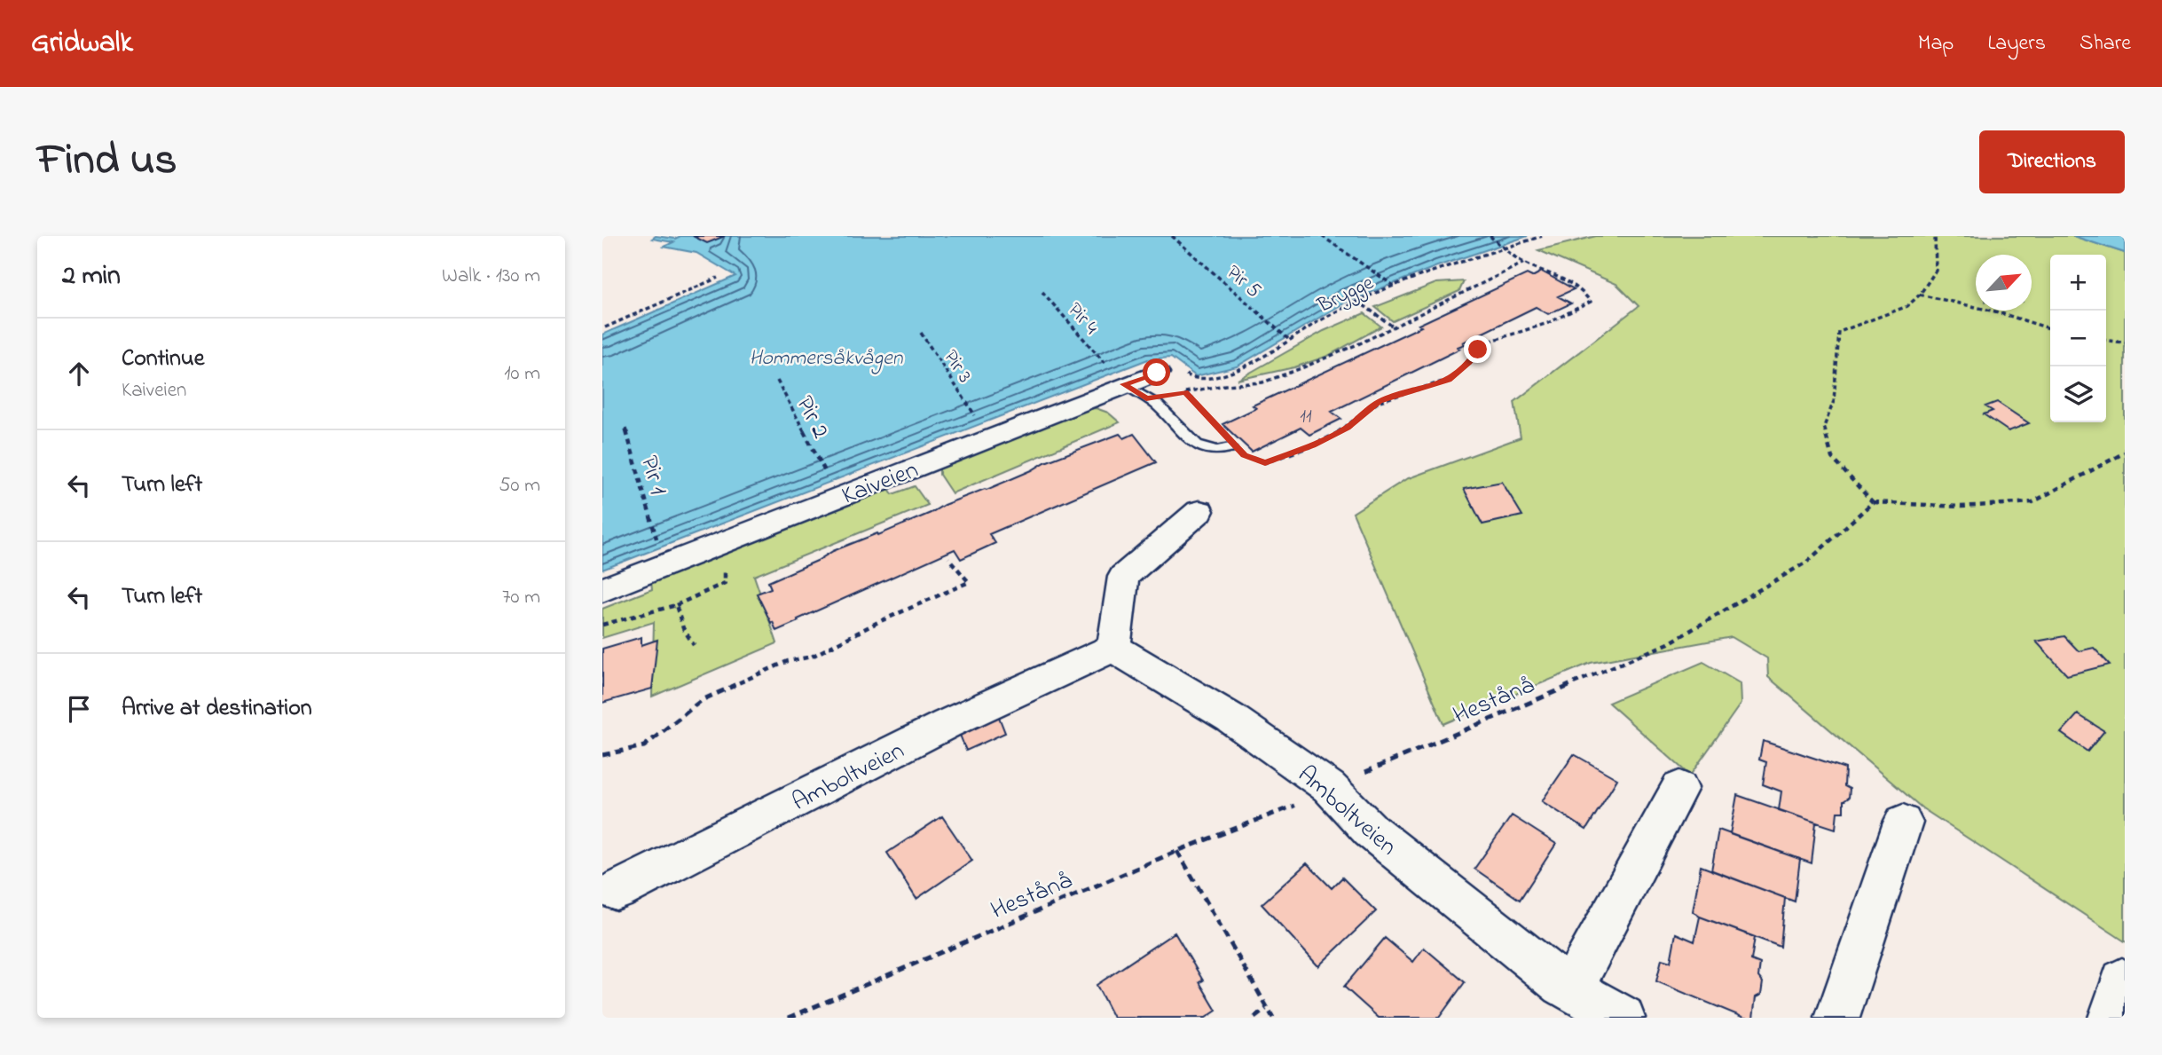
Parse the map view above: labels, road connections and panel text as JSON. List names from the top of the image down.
{
  "streets": {
    "street": ["Kaiveien", "Amboltveien"],
    "path": [
      "Pir 5",
      "Brygge",
      "Pir 4",
      "Pir 3",
      "Pir 2",
      "Pir 1",
      "Hestånå"
    ]
  },
  "crossings": [
    ["Pir 5", "Brygge"],
    ["Brygge", "Kaiveien"],
    ["Hestånå", "Amboltveien"]
  ],
  "water": ["Hommersåkvågen"],
  "house_numbers": ["11"],
  "north": "top right",
  "page": {
    "header": "Gridwalk",
    "nav": ["Map", "Layers", "Share"],
    "title": "Find us",
    "buttons": "Directions",
    "heading": ["2 min", "Walk · 130 m"],
    "map_buttons": ["+", "−"],
    "list": [
      ["Continue", "Kaiveien", "10 m"],
      ["Turn left", "50 m"],
      ["Turn left", "70 m"],
      "Arrive at destination"
    ]
  }
}
